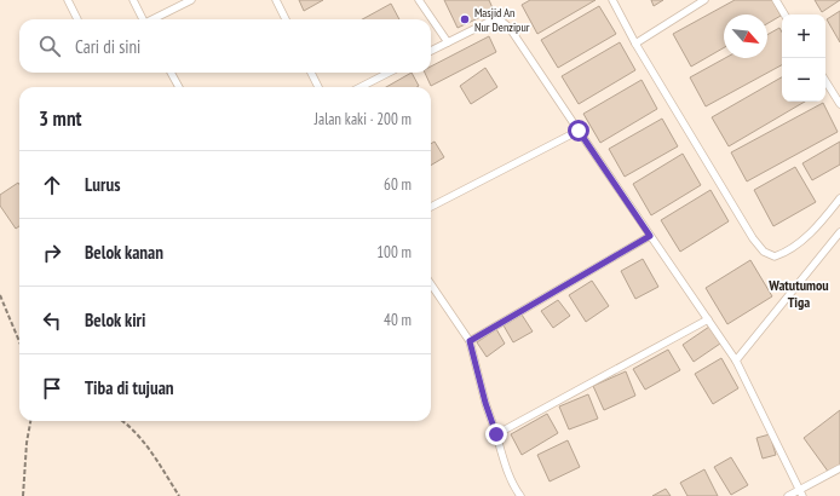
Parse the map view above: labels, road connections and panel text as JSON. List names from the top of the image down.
{
  "districts": ["Watutumou Tiga"],
  "places": ["Masjid An Nur Denzipur"],
  "north": "bottom right",
  "page": {
    "map_buttons": ["+", "−"],
    "search": "Cari di sini",
    "heading": ["3 mnt", "Jalan kaki · 200 m"],
    "list": [
      ["Lurus", "60 m"],
      ["Belok kanan", "100 m"],
      ["Belok kiri", "40 m"],
      "Tiba di tujuan"
    ]
  }
}
